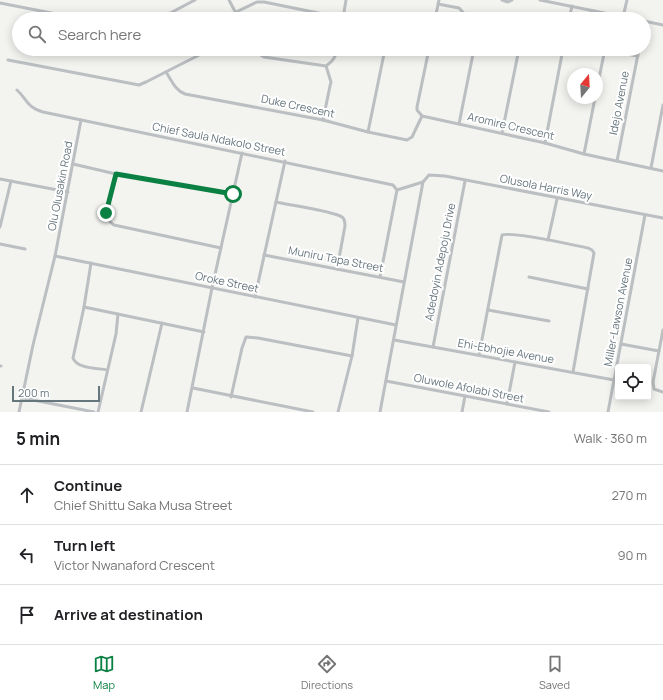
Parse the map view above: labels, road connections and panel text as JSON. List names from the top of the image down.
{
  "streets": {
    "street": [
      "Idejo Avenue",
      "Duke Crescent",
      "Aromire Crescent",
      "Chief Saula Ndakolo Street",
      "Olu Olusakin Road",
      "Olusola Harris Way",
      "Muniru Tapa Street",
      "Adedoyin Adepoju Drive",
      "Oroke Street",
      "Miller-Lawson Avenue",
      "Ehi-Ebhojie Avenue",
      "Oluwole Afolabi Street"
    ]
  },
  "crossings": [
    ["Idejo Avenue", "Aromire Crescent"],
    ["Duke Crescent", "Aromire Crescent"],
    ["Chief Saula Ndakolo Street", "Olu Olusakin Road"],
    ["Olu Olusakin Road", "Oroke Street"],
    ["Olusola Harris Way", "Adedoyin Adepoju Drive"],
    ["Olusola Harris Way", "Miller-Lawson Avenue"],
    ["Adedoyin Adepoju Drive", "Ehi-Ebhojie Avenue"],
    ["Miller-Lawson Avenue", "Ehi-Ebhojie Avenue"]
  ],
  "scale_bar": "200 m",
  "north": "top",
  "page": {
    "search": "Search here",
    "scale": "200 m",
    "heading": ["5 min", "Walk · 360 m"],
    "list": [
      ["Continue", "Chief Shittu Saka Musa Street", "270 m"],
      ["Turn left", "Victor Nwanaford Crescent", "90 m"],
      "Arrive at destination"
    ],
    "nav": ["Map", "Directions", "Saved"]
  }
}
